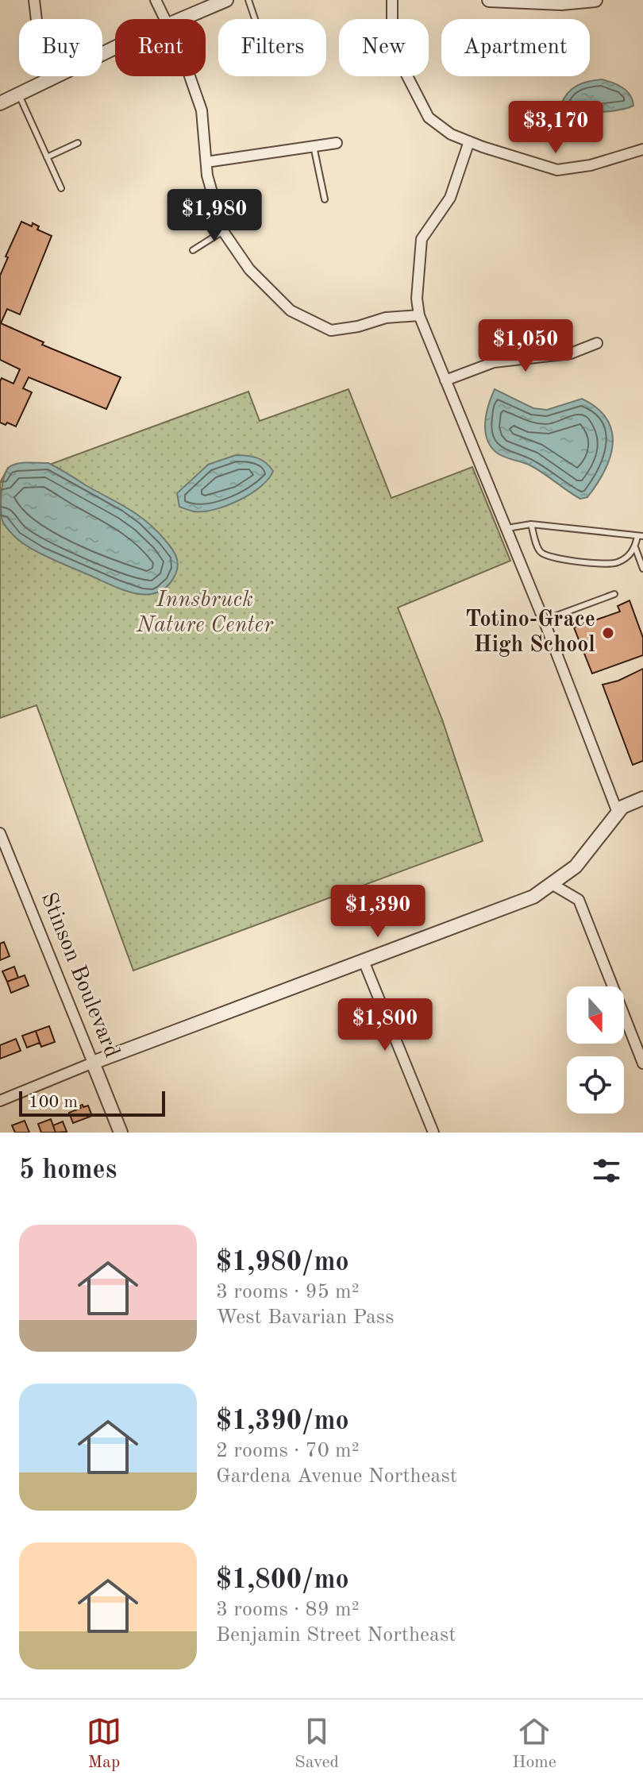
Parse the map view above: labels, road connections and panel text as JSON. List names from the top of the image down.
{
  "streets": {
    "street": ["Stinson Boulevard"]
  },
  "parks": ["Innsbruck Nature Center"],
  "places": ["Totino-Grace High School"],
  "scale_bar": "100 m",
  "north": "bottom",
  "page": {
    "chip": [
      "Buy",
      "Rent",
      "Filters",
      "New",
      "Apartment"
    ],
    "price": [
      "$3,170",
      "$1,980",
      "$1,050",
      "$1,390",
      "$1,800"
    ],
    "scale": "100 m",
    "heading": "5 homes",
    "list": [
      {
        "name": "$1,980/mo",
        "note": "3 rooms · 95 m² · West Bavarian Pass"
      },
      {
        "name": "$1,390/mo",
        "note": "2 rooms · 70 m² · Gardena Avenue Northeast"
      },
      {
        "name": "$1,800/mo",
        "note": "3 rooms · 89 m² · Benjamin Street Northeast"
      }
    ],
    "tabs": ["Map", "Saved", "Home"]
  }
}
